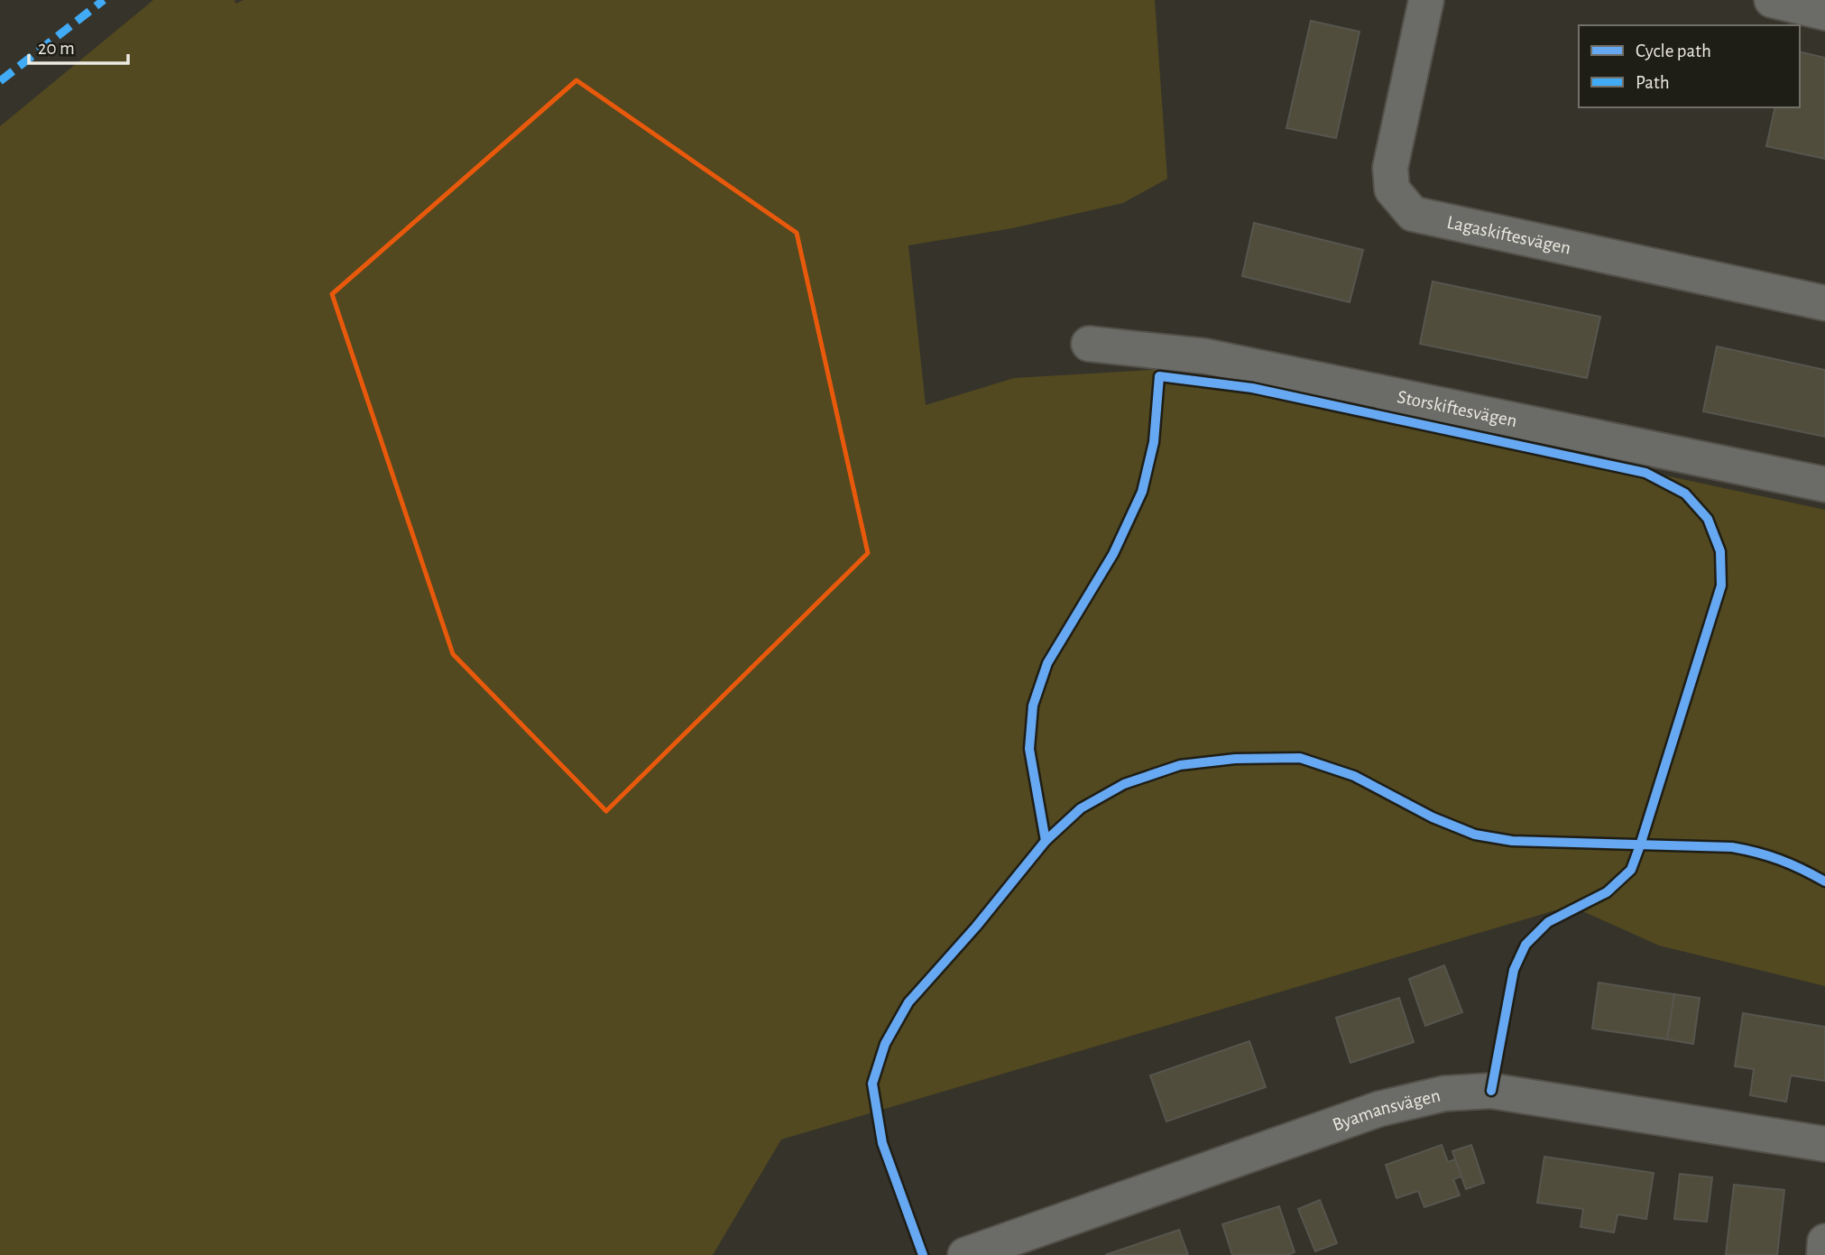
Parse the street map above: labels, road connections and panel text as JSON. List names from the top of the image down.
{
  "streets": {
    "street": ["Lagaskiftesvägen", "Storskiftesvägen", "Byamansvägen"]
  },
  "legend": ["Cycle path", "Path"],
  "scale_bar": "20 m"
}
